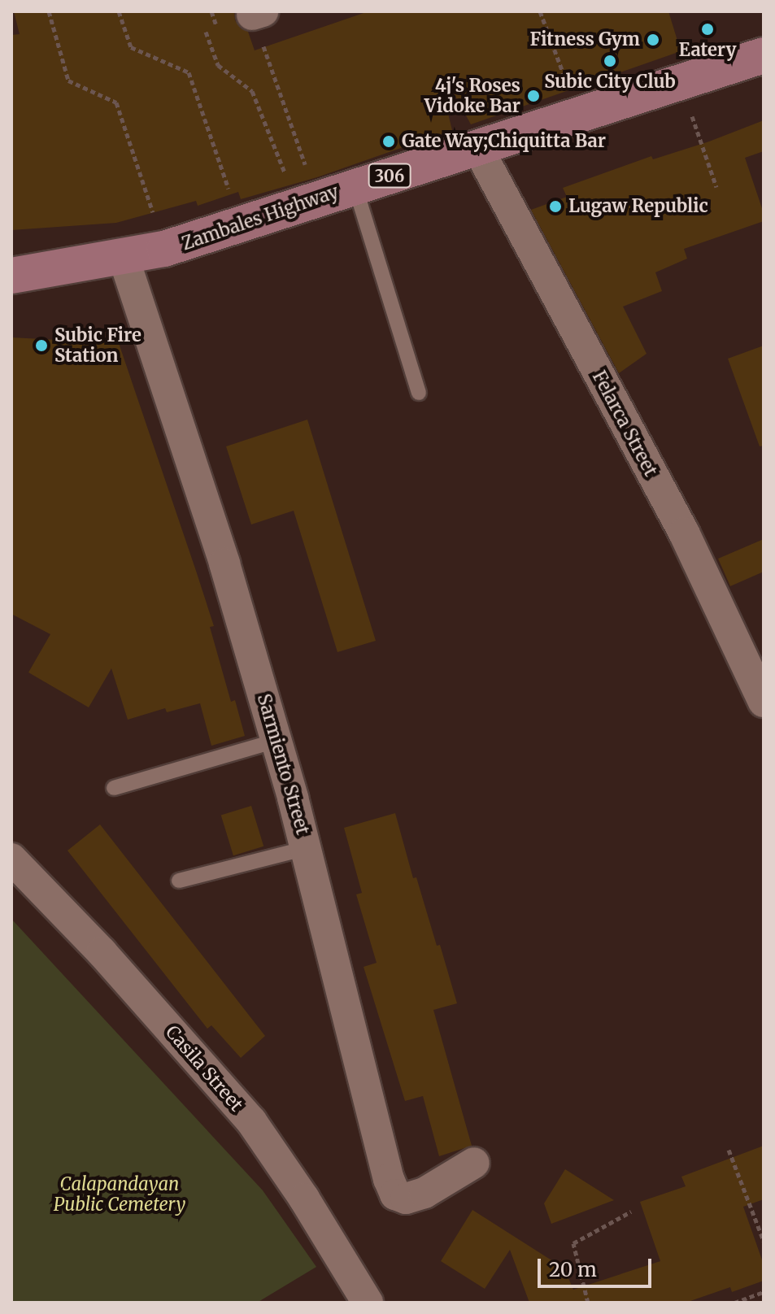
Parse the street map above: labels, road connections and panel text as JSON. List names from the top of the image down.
{
  "streets": {
    "main road": ["306", "Zambales Highway"],
    "street": ["Felarca Street", "Sarmiento Street", "Casila Street"]
  },
  "crossings": [
    ["Zambales Highway", "Felarca Street"],
    ["Zambales Highway", "Sarmiento Street"]
  ],
  "parks": ["Calapandayan Public Cemetery"],
  "places": [
    "Eatery",
    "Fitness Gym",
    "Subic City Club",
    "4j's Roses Vidoke Bar",
    "Gate Way;Chiquitta Bar",
    "Lugaw Republic",
    "Subic Fire Station"
  ],
  "scale_bar": "20 m"
}
